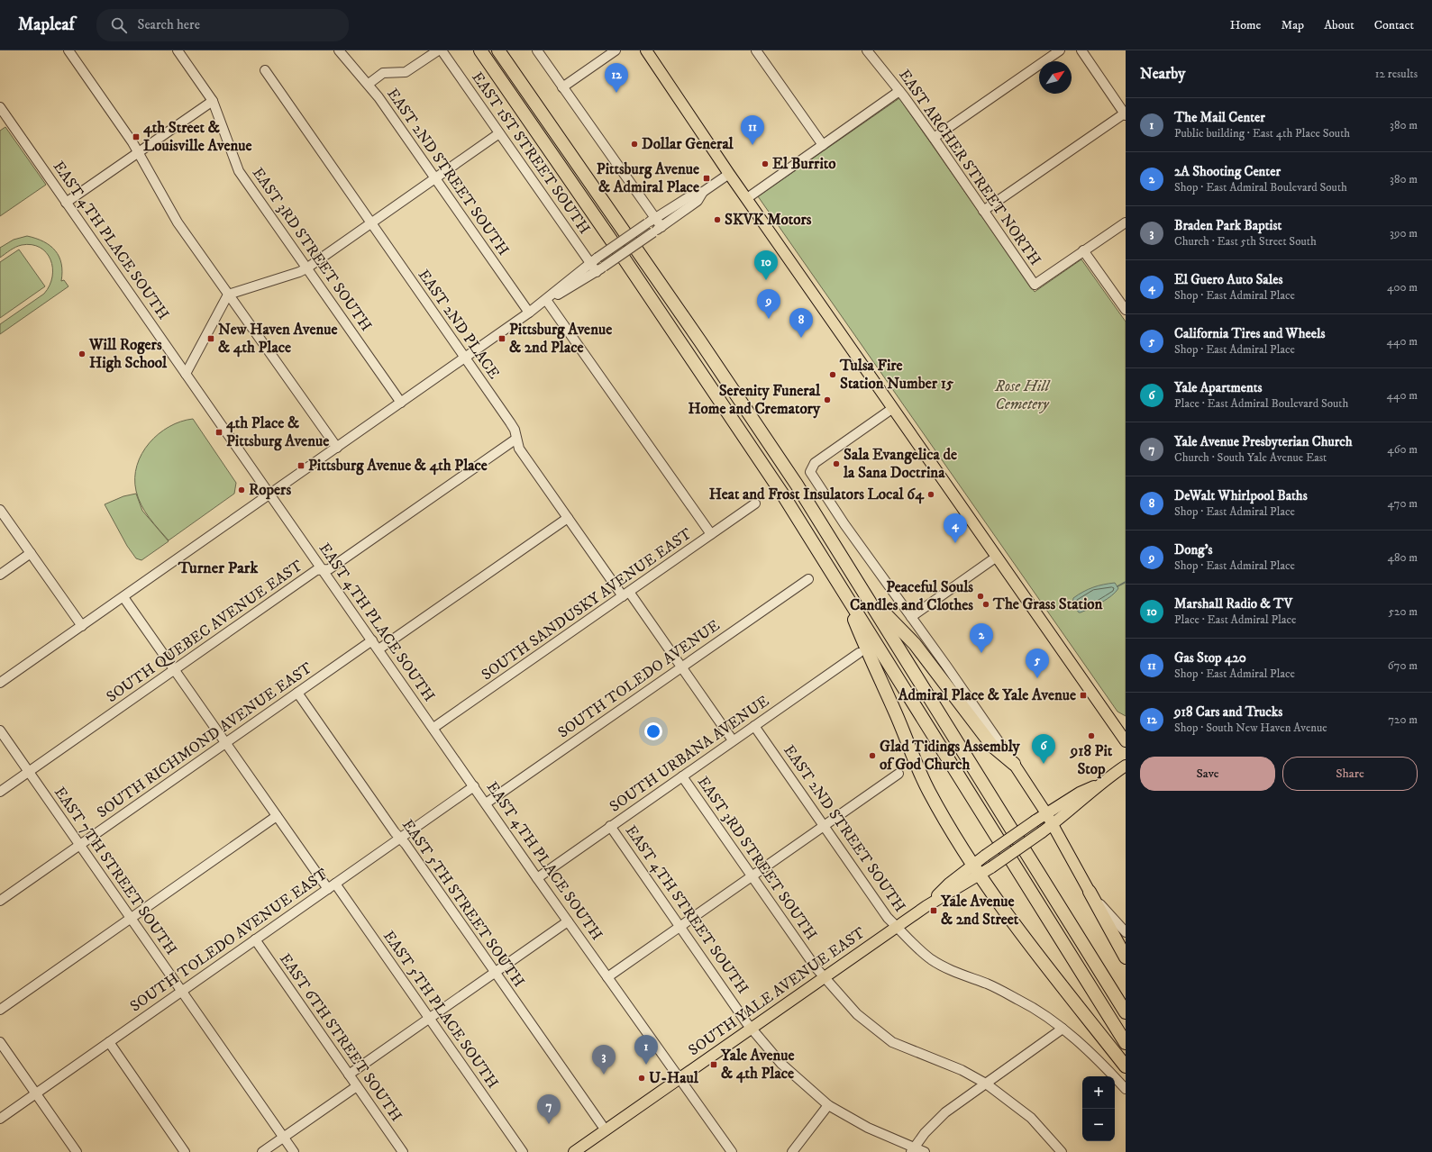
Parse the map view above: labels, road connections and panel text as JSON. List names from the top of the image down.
{
  "streets": {
    "main road": ["SOUTH YALE AVENUE EAST"],
    "street": [
      "EAST 1ST STREET SOUTH",
      "EAST ARCHER STREET NORTH",
      "EAST 2ND STREET SOUTH",
      "EAST 4TH PLACE SOUTH",
      "EAST 3RD STREET SOUTH",
      "EAST 2ND PLACE",
      "SOUTH SANDUSKY AVENUE EAST",
      "SOUTH QUEBEC AVENUE EAST",
      "SOUTH TOLEDO AVENUE",
      "SOUTH RICHMOND AVENUE EAST",
      "SOUTH URBANA AVENUE",
      "EAST 7TH STREET SOUTH",
      "EAST 5TH STREET SOUTH",
      "EAST 4TH STREET SOUTH",
      "SOUTH TOLEDO AVENUE EAST",
      "EAST 5TH PLACE SOUTH",
      "EAST 6TH STREET SOUTH"
    ]
  },
  "crossings": [
    ["EAST 2ND STREET SOUTH", "SOUTH URBANA AVENUE"],
    ["EAST 2ND STREET SOUTH", "SOUTH YALE AVENUE EAST"],
    ["EAST 4TH PLACE SOUTH", "SOUTH SANDUSKY AVENUE EAST"],
    ["EAST 4TH PLACE SOUTH", "SOUTH QUEBEC AVENUE EAST"],
    ["EAST 4TH PLACE SOUTH", "SOUTH TOLEDO AVENUE"],
    ["EAST 4TH PLACE SOUTH", "SOUTH RICHMOND AVENUE EAST"],
    ["EAST 4TH PLACE SOUTH", "SOUTH URBANA AVENUE"],
    ["EAST 4TH PLACE SOUTH", "SOUTH TOLEDO AVENUE EAST"],
    ["EAST 4TH PLACE SOUTH", "SOUTH YALE AVENUE EAST"],
    ["EAST 3RD STREET SOUTH", "SOUTH URBANA AVENUE"],
    ["EAST 3RD STREET SOUTH", "SOUTH YALE AVENUE EAST"],
    ["EAST 2ND PLACE", "SOUTH SANDUSKY AVENUE EAST"],
    ["EAST 2ND PLACE", "SOUTH QUEBEC AVENUE EAST"],
    ["EAST 2ND PLACE", "SOUTH TOLEDO AVENUE"],
    ["EAST 2ND PLACE", "SOUTH URBANA AVENUE"],
    ["SOUTH QUEBEC AVENUE EAST", "EAST 7TH STREET SOUTH"],
    ["SOUTH QUEBEC AVENUE EAST", "EAST 5TH PLACE SOUTH"],
    ["SOUTH RICHMOND AVENUE EAST", "EAST 7TH STREET SOUTH"],
    ["SOUTH RICHMOND AVENUE EAST", "EAST 5TH STREET SOUTH"],
    ["SOUTH RICHMOND AVENUE EAST", "EAST 5TH PLACE SOUTH"],
    ["SOUTH URBANA AVENUE", "EAST 4TH STREET SOUTH"],
    ["EAST 7TH STREET SOUTH", "SOUTH TOLEDO AVENUE EAST"],
    ["EAST 5TH STREET SOUTH", "SOUTH TOLEDO AVENUE EAST"],
    ["EAST 5TH STREET SOUTH", "SOUTH YALE AVENUE EAST"],
    ["EAST 4TH STREET SOUTH", "SOUTH YALE AVENUE EAST"],
    ["SOUTH TOLEDO AVENUE EAST", "EAST 5TH PLACE SOUTH"],
    ["SOUTH TOLEDO AVENUE EAST", "EAST 6TH STREET SOUTH"]
  ],
  "districts": ["Turner Park"],
  "parks": ["Rose Hill Cemetery"],
  "places": {
    "transit": [
      "4th Street & Louisville Avenue",
      "Pittsburg Avenue & Admiral Place",
      "New Haven Avenue & 4th Place",
      "Pittsburg Avenue & 2nd Place",
      "4th Place & Pittsburg Avenue",
      "Pittsburg Avenue & 4th Place",
      "Admiral Place & Yale Avenue",
      "Yale Avenue & 2nd Street",
      "Yale Avenue & 4th Place"
    ],
    "other": [
      "Dollar General",
      "El Burrito",
      "SKVK Motors",
      "Will Rogers High School",
      "Tulsa Fire Station Number 15",
      "Serenity Funeral Home and Crematory",
      "Sala Evangelica de la Sana Doctrina",
      "Ropers",
      "Heat and Frost Insulators Local 64",
      "Peaceful Souls Candles and Clothes",
      "The Grass Station",
      "918 Pit Stop",
      "Glad Tidings Assembly of God Church",
      "U-Haul"
    ]
  },
  "north": "top right",
  "page": {
    "header": "Mapleaf",
    "search": "Search here",
    "nav": [
      "Home",
      "Map",
      "About",
      "Contact"
    ],
    "heading": ["Nearby", "12 results"],
    "pins": [
      "12",
      "11",
      "10",
      "9",
      "8",
      "4",
      "2",
      "5",
      "6",
      "1",
      "3",
      "7"
    ],
    "list": [
      {
        "mark": "1",
        "name": "The Mail Center",
        "note": "Public building · East 4th Place South",
        "value": "380 m"
      },
      {
        "mark": "2",
        "name": "2A Shooting Center",
        "note": "Shop · East Admiral Boulevard South",
        "value": "380 m"
      },
      {
        "mark": "3",
        "name": "Braden Park Baptist",
        "note": "Church · East 5th Street South",
        "value": "390 m"
      },
      {
        "mark": "4",
        "name": "El Guero Auto Sales",
        "note": "Shop · East Admiral Place",
        "value": "400 m"
      },
      {
        "mark": "5",
        "name": "California Tires and Wheels",
        "note": "Shop · East Admiral Place",
        "value": "440 m"
      },
      {
        "mark": "6",
        "name": "Yale Apartments",
        "note": "Place · East Admiral Boulevard South",
        "value": "440 m"
      },
      {
        "mark": "7",
        "name": "Yale Avenue Presbyterian Church",
        "note": "Church · South Yale Avenue East",
        "value": "460 m"
      },
      {
        "mark": "8",
        "name": "DeWalt Whirlpool Baths",
        "note": "Shop · East Admiral Place",
        "value": "470 m"
      },
      {
        "mark": "9",
        "name": "Dong's",
        "note": "Shop · East Admiral Place",
        "value": "480 m"
      },
      {
        "mark": "10",
        "name": "Marshall Radio & TV",
        "note": "Place · East Admiral Place",
        "value": "520 m"
      },
      {
        "mark": "11",
        "name": "Gas Stop 420",
        "note": "Shop · East Admiral Place",
        "value": "670 m"
      },
      {
        "mark": "12",
        "name": "918 Cars and Trucks",
        "note": "Shop · South New Haven Avenue",
        "value": "720 m"
      }
    ],
    "buttons": ["Save", "Share"],
    "map_buttons": ["+", "−"]
  }
}
